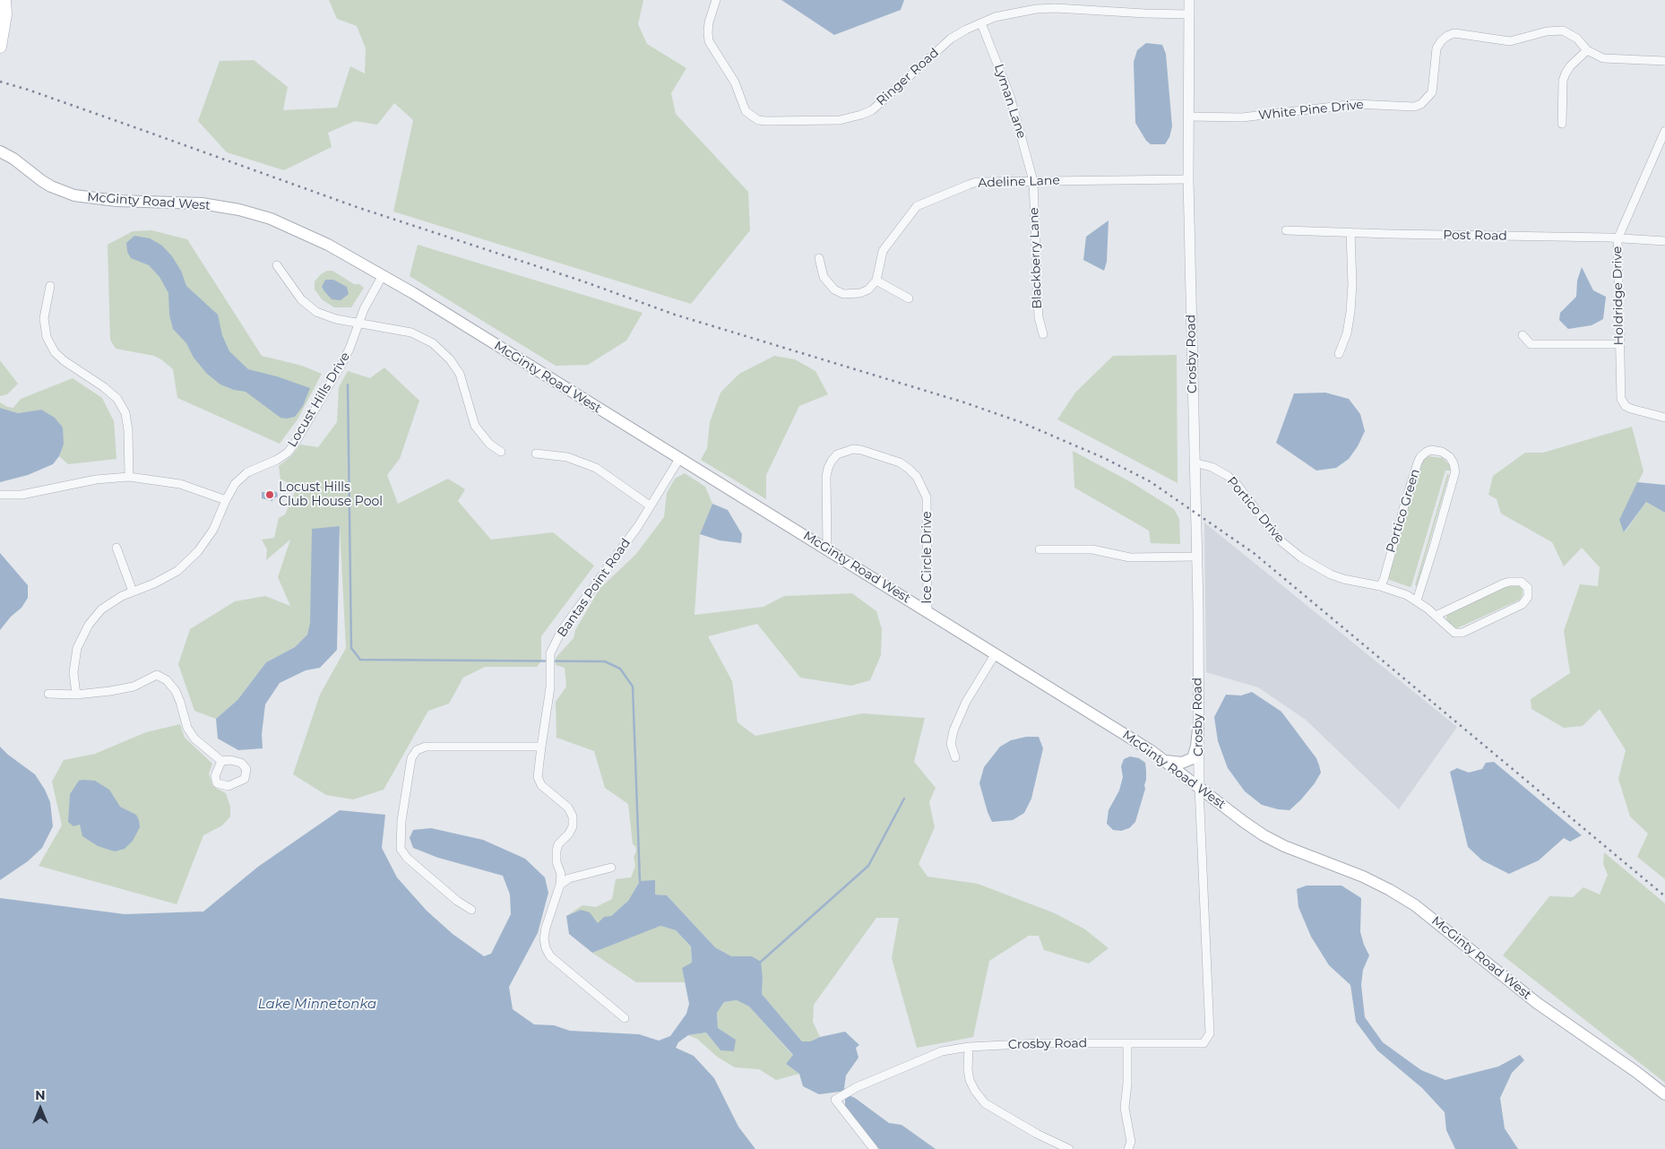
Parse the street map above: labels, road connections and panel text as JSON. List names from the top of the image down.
{
  "streets": {
    "main road": ["McGinty Road West"],
    "street": [
      "Ringer Road",
      "Lyman Lane",
      "White Pine Drive",
      "Adeline Lane",
      "Post Road",
      "Blackberry Lane",
      "Holdridge Drive",
      "Crosby Road",
      "Locust Hills Drive",
      "Portico Drive",
      "Portico Green",
      "Ice Circle Drive",
      "Bantas Point Road"
    ]
  },
  "crossings": [
    ["Ringer Road", "Lyman Lane"],
    ["Ringer Road", "Crosby Road"],
    ["Lyman Lane", "Adeline Lane"],
    ["Lyman Lane", "Blackberry Lane"],
    ["White Pine Drive", "Crosby Road"],
    ["Adeline Lane", "Blackberry Lane"],
    ["Adeline Lane", "Crosby Road"],
    ["McGinty Road West", "Crosby Road"],
    ["McGinty Road West", "Locust Hills Drive"],
    ["McGinty Road West", "Ice Circle Drive"],
    ["McGinty Road West", "Bantas Point Road"],
    ["Post Road", "Holdridge Drive"],
    ["Crosby Road", "Portico Drive"],
    ["Portico Drive", "Portico Green"]
  ],
  "water": ["Lake Minnetonka"],
  "places": ["Locust Hills Club House Pool"],
  "north": "top"
}
